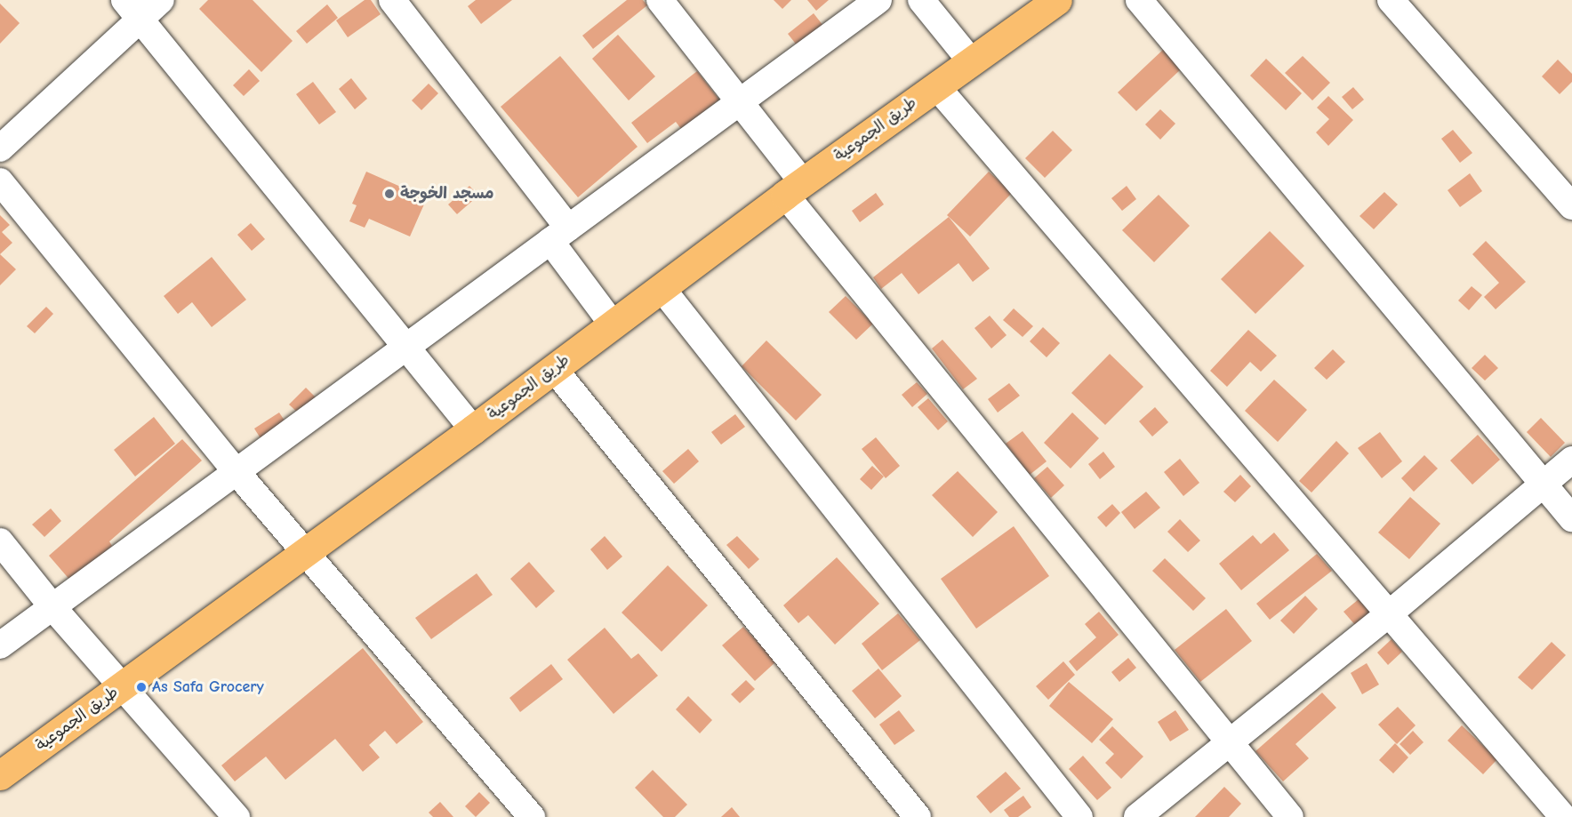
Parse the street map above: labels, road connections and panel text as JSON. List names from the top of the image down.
{
  "streets": {
    "main road": ["طريق الجموعية"]
  },
  "places": ["مسجد الخوجة", "As Safa Grocery"]
}
